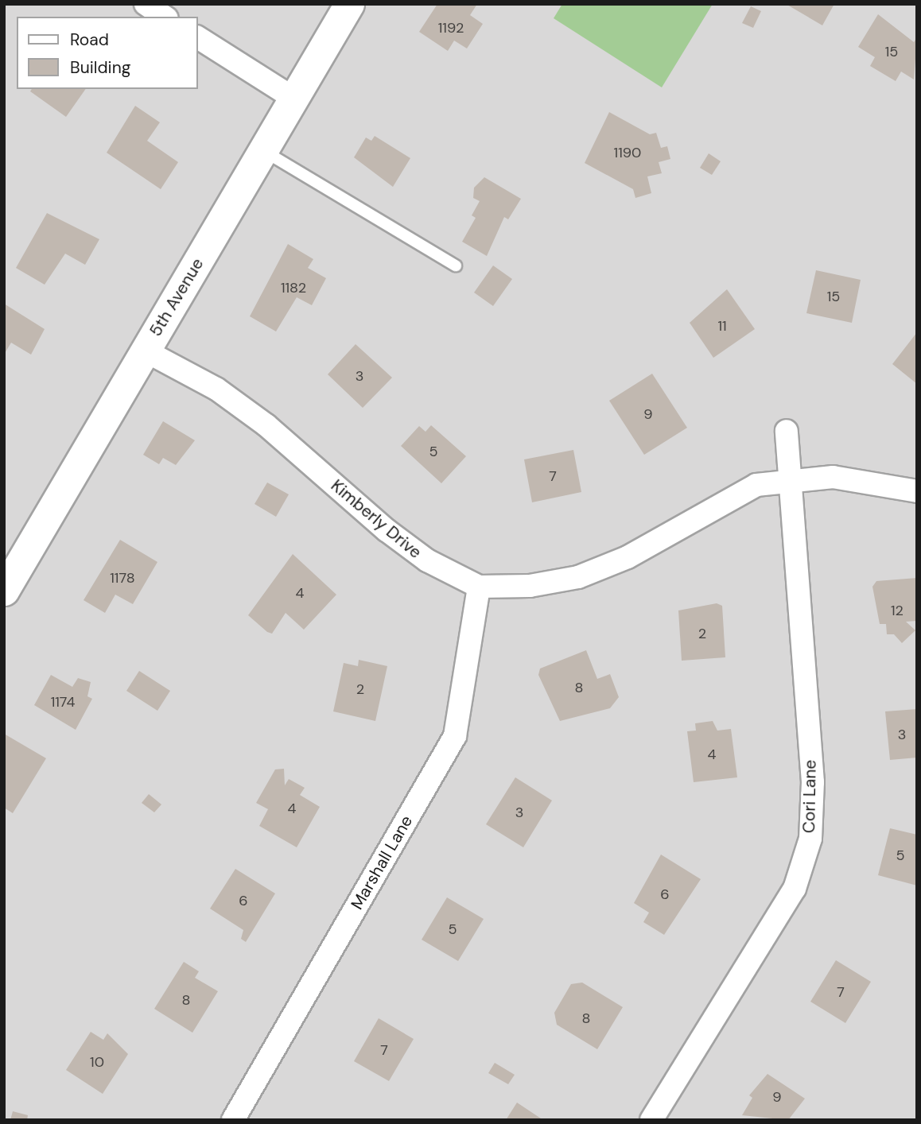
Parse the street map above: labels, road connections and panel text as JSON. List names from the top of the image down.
{
  "streets": {
    "street": [
      "5th Avenue",
      "Kimberly Drive",
      "Cori Lane",
      "Marshall Lane"
    ]
  },
  "crossings": [
    ["5th Avenue", "Kimberly Drive"],
    ["Kimberly Drive", "Cori Lane"],
    ["Kimberly Drive", "Marshall Lane"]
  ],
  "house_numbers": [
    "1192",
    "15",
    "1190",
    "1182",
    "15",
    "11",
    "3",
    "9",
    "5",
    "7",
    "1178",
    "4",
    "12",
    "2",
    "8",
    "2",
    "1174",
    "3",
    "4",
    "4",
    "3",
    "5",
    "6",
    "6",
    "5",
    "7",
    "8",
    "8",
    "7",
    "10",
    "9"
  ],
  "legend": ["Road", "Building"]
}
